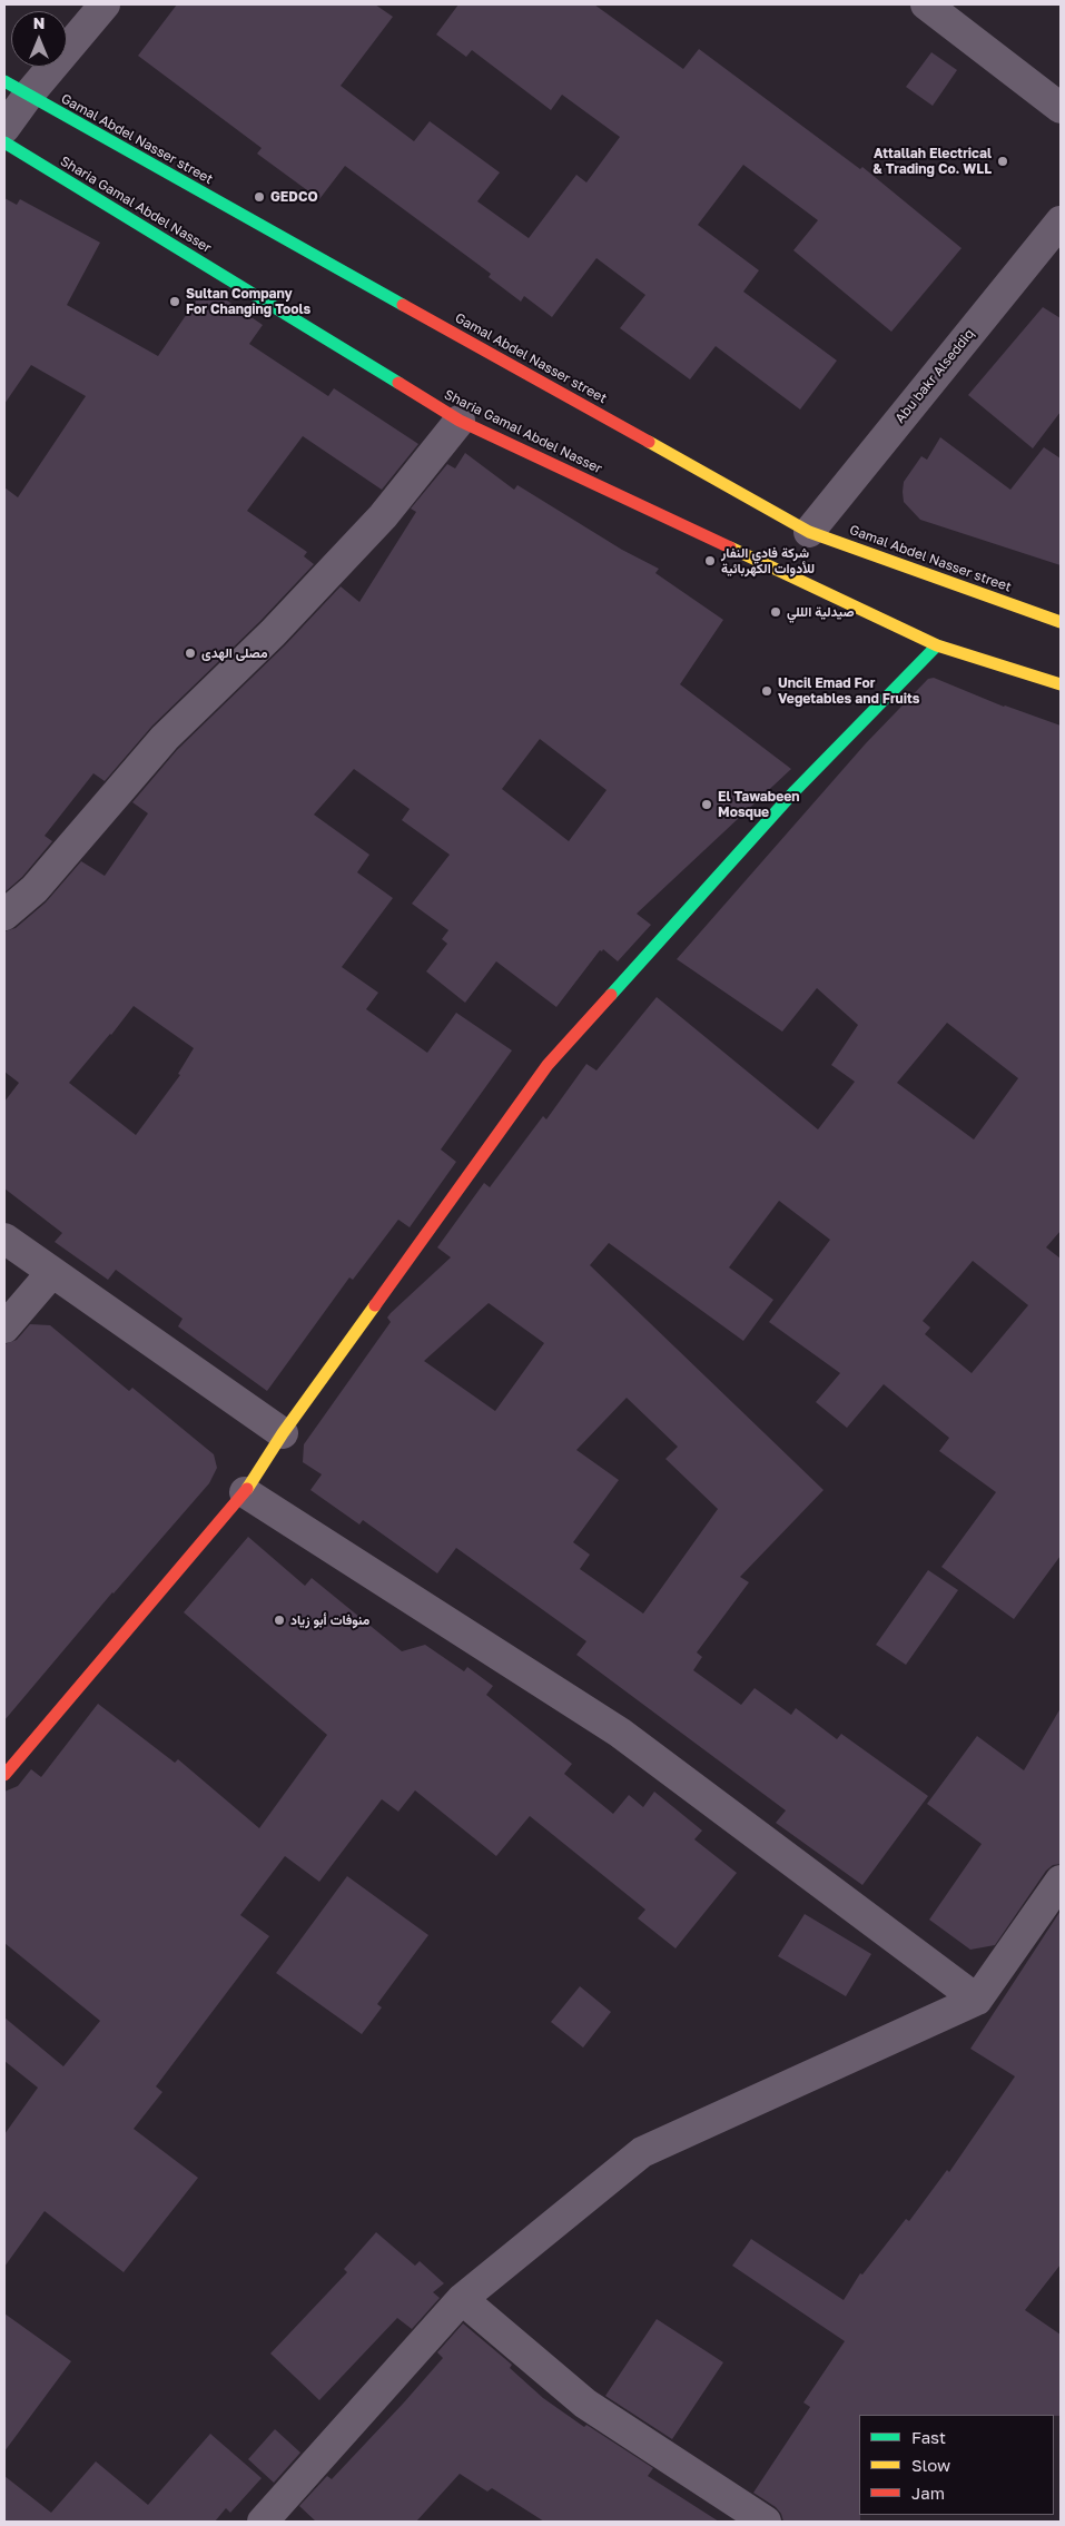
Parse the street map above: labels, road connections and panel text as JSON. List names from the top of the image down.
{
  "streets": {
    "main road": ["Gamal Abdel Nasser street", "Sharia Gamal Abdel Nasser"],
    "street": ["Abu bakr Alseddiq"]
  },
  "crossings": [
    ["Gamal Abdel Nasser street", "Abu bakr Alseddiq"]
  ],
  "places": [
    "Attallah Electrical & Trading Co. WLL",
    "GEDCO",
    "Sultan Company For Changing Tools",
    "شركة فادي النفار للأدوات الكهربائية",
    "صيدلية الللي",
    "مصلى الهدى",
    "Uncil Emad For Vegetables and Fruits",
    "El Tawabeen Mosque",
    "منوفات أبو زياد"
  ],
  "legend": ["Fast", "Slow", "Jam"],
  "north": "top"
}
